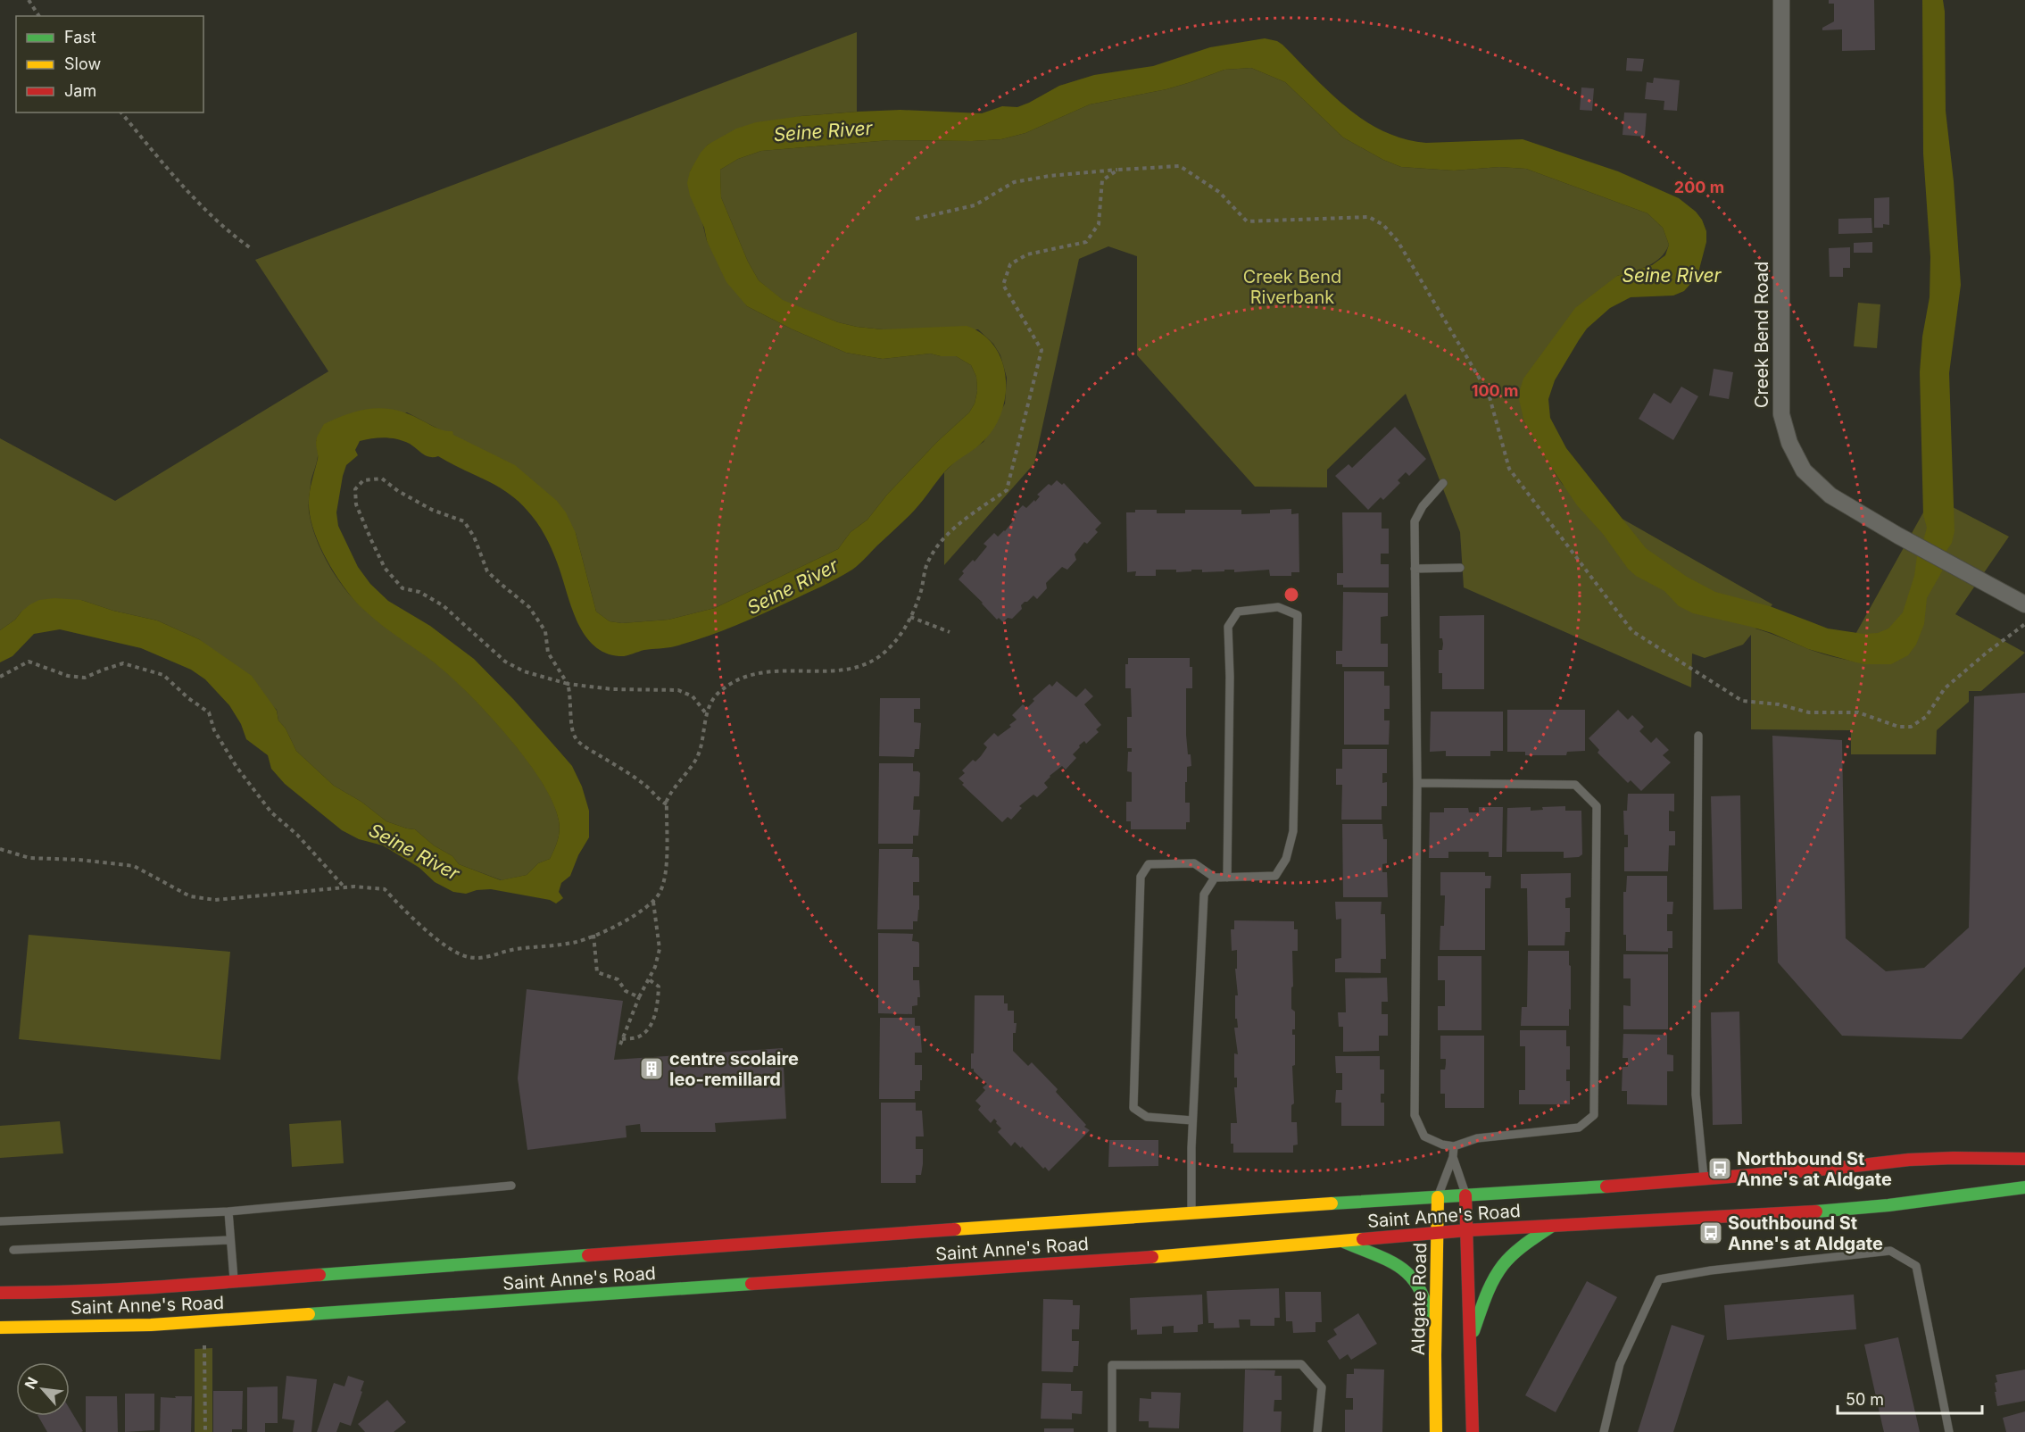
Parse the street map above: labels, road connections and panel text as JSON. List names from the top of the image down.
{
  "streets": {
    "main road": ["Saint Anne's Road", "Aldgate Road"],
    "street": ["Creek Bend Road"]
  },
  "crossings": [
    ["Saint Anne's Road", "Aldgate Road"]
  ],
  "water": ["Seine River"],
  "parks": ["Creek Bend Riverbank"],
  "places": {
    "building": ["centre scolaire leo-remillard"],
    "bus stop": ["Northbound St Anne's at Aldgate", "Southbound St Anne's at Aldgate"]
  },
  "legend": ["Fast", "Slow", "Jam"],
  "scale_bar": "50 m",
  "north": "top left",
  "rings": ["200 m", "100 m"]
}
